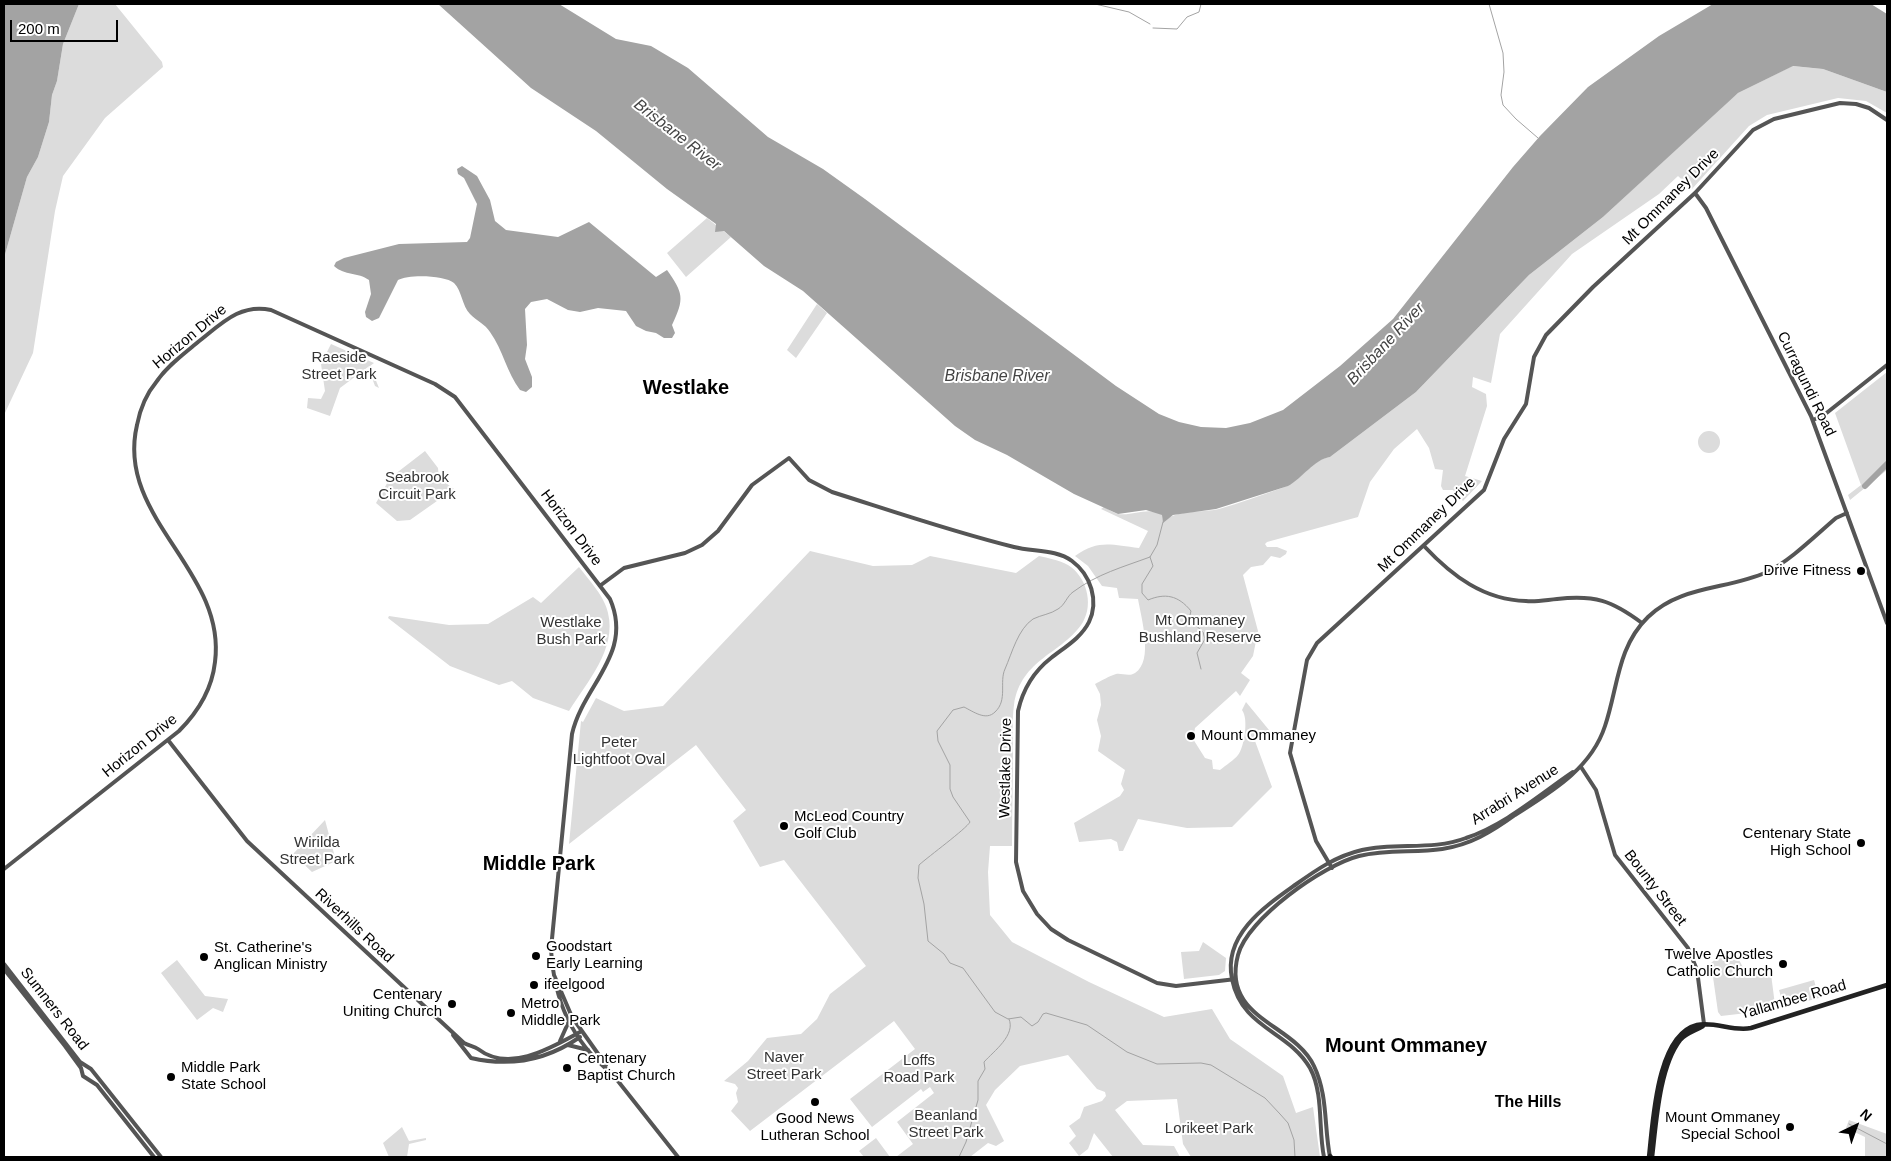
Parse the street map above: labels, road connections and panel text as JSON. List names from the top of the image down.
{
  "streets": {
    "main road": ["Yallambee Road"],
    "street": [
      "Mt Ommaney Drive",
      "Horizon Drive",
      "Curragundi Road",
      "Westlake Drive",
      "Arrabri Avenue",
      "Bounty Street",
      "Riverhills Road",
      "Sumners Road"
    ]
  },
  "crossings": [
    ["Mt Ommaney Drive", "Curragundi Road"],
    ["Mt Ommaney Drive", "Arrabri Avenue"],
    ["Horizon Drive", "Westlake Drive"],
    ["Horizon Drive", "Riverhills Road"],
    ["Curragundi Road", "Arrabri Avenue"],
    ["Westlake Drive", "Arrabri Avenue"],
    ["Arrabri Avenue", "Bounty Street"],
    ["Bounty Street", "Yallambee Road"]
  ],
  "districts": [
    "Westlake",
    "Middle Park",
    "Mount Ommaney",
    "The Hills"
  ],
  "water": ["Brisbane River"],
  "parks": [
    "Raeside Street Park",
    "Seabrook Circuit Park",
    "Mt Ommaney Bushland Reserve",
    "Westlake Bush Park",
    "Peter Lightfoot Oval",
    "Wirilda Street Park",
    "Naver Street Park",
    "Loffs Road Park",
    "Beanland Street Park",
    "Lorikeet Park"
  ],
  "places": [
    "Drive Fitness",
    "Mount Ommaney",
    "McLeod Country Golf Club",
    "Centenary State High School",
    "Goodstart Early Learning",
    "St. Catherine's Anglican Ministry",
    "Twelve Apostles Catholic Church",
    "ifeelgood",
    "Centenary Uniting Church",
    "Metro Middle Park",
    "Centenary Baptist Church",
    "Middle Park State School",
    "Good News Lutheran School",
    "Mount Ommaney Special School"
  ],
  "scale_bar": "200 m",
  "north": "top right"
}
